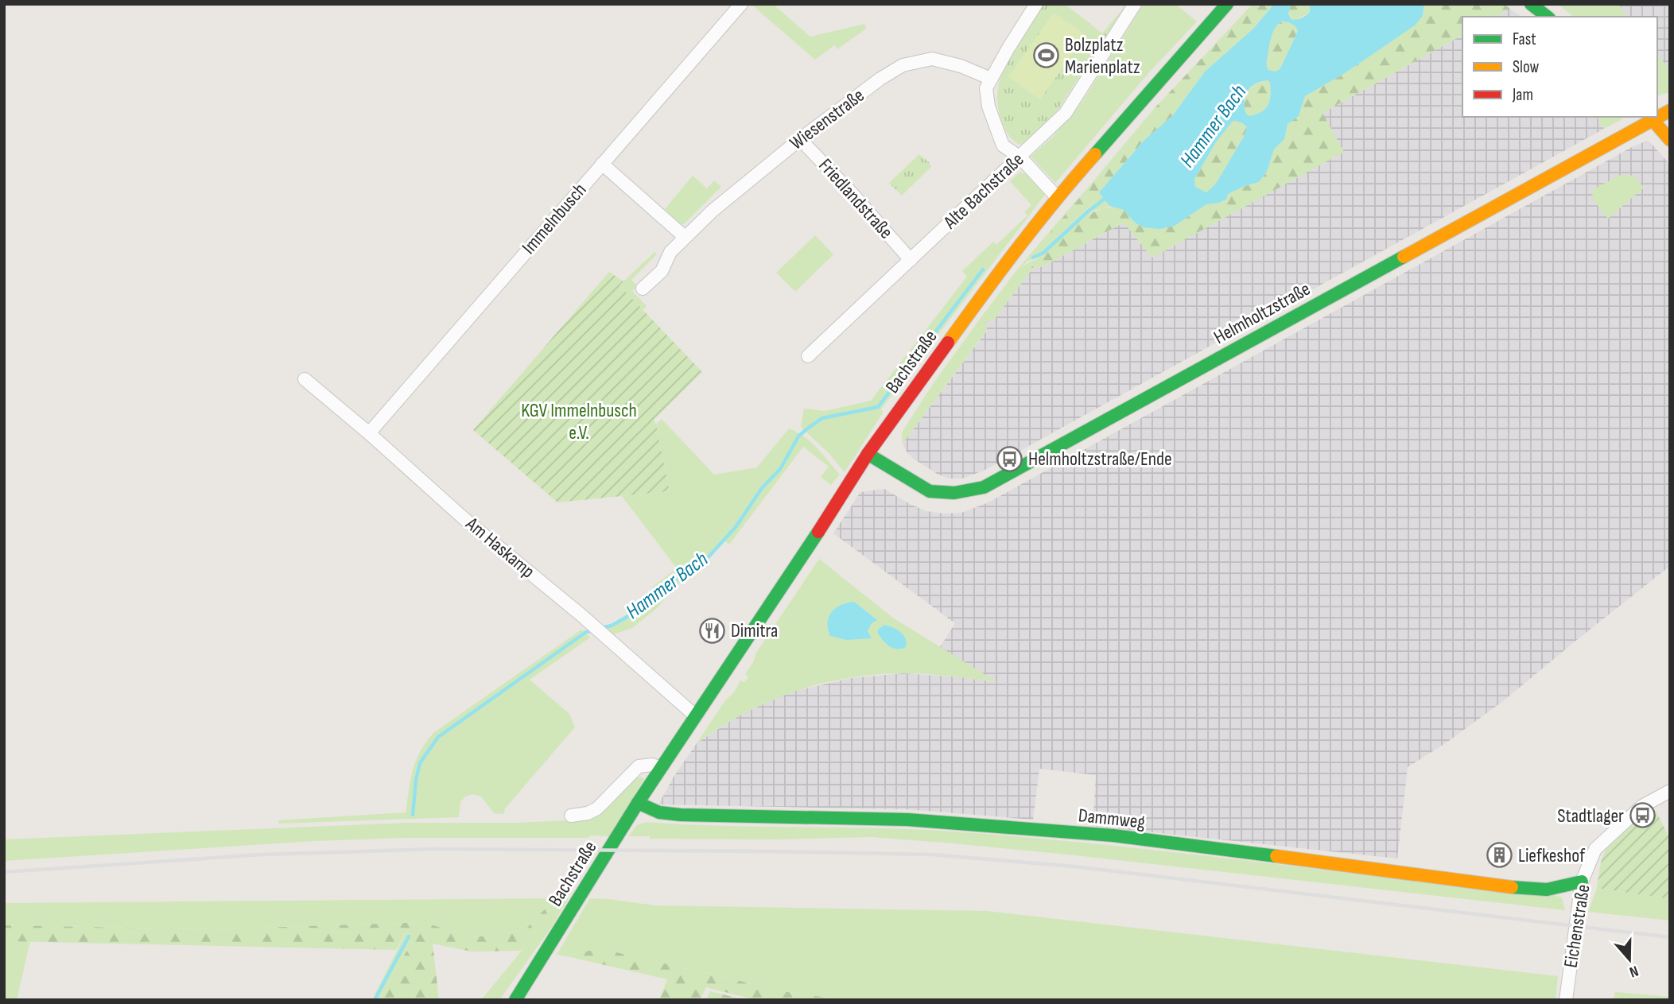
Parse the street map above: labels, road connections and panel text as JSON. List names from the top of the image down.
{
  "streets": {
    "street": [
      "Wiesenstraße",
      "Alte Bachstraße",
      "Friedlandstraße",
      "Immelnbusch",
      "Helmholtzstraße",
      "Bachstraße",
      "Am Haskamp",
      "Dammweg",
      "Eichenstraße"
    ]
  },
  "crossings": [
    ["Wiesenstraße", "Friedlandstraße"],
    ["Alte Bachstraße", "Friedlandstraße"],
    ["Immelnbusch", "Am Haskamp"],
    ["Helmholtzstraße", "Bachstraße"],
    ["Bachstraße", "Am Haskamp"],
    ["Bachstraße", "Dammweg"],
    ["Dammweg", "Eichenstraße"]
  ],
  "water": ["Hammer Bach"],
  "parks": ["KGV Immelnbusch e.V."],
  "places": {
    "sports": ["Bolzplatz Marienplatz"],
    "bus stop": ["Helmholtzstraße/Ende", "Stadtlager"],
    "restaurant": ["Dimitra"],
    "building": ["Liefkeshof"]
  },
  "legend": ["Fast", "Slow", "Jam"],
  "north": "bottom"
}
